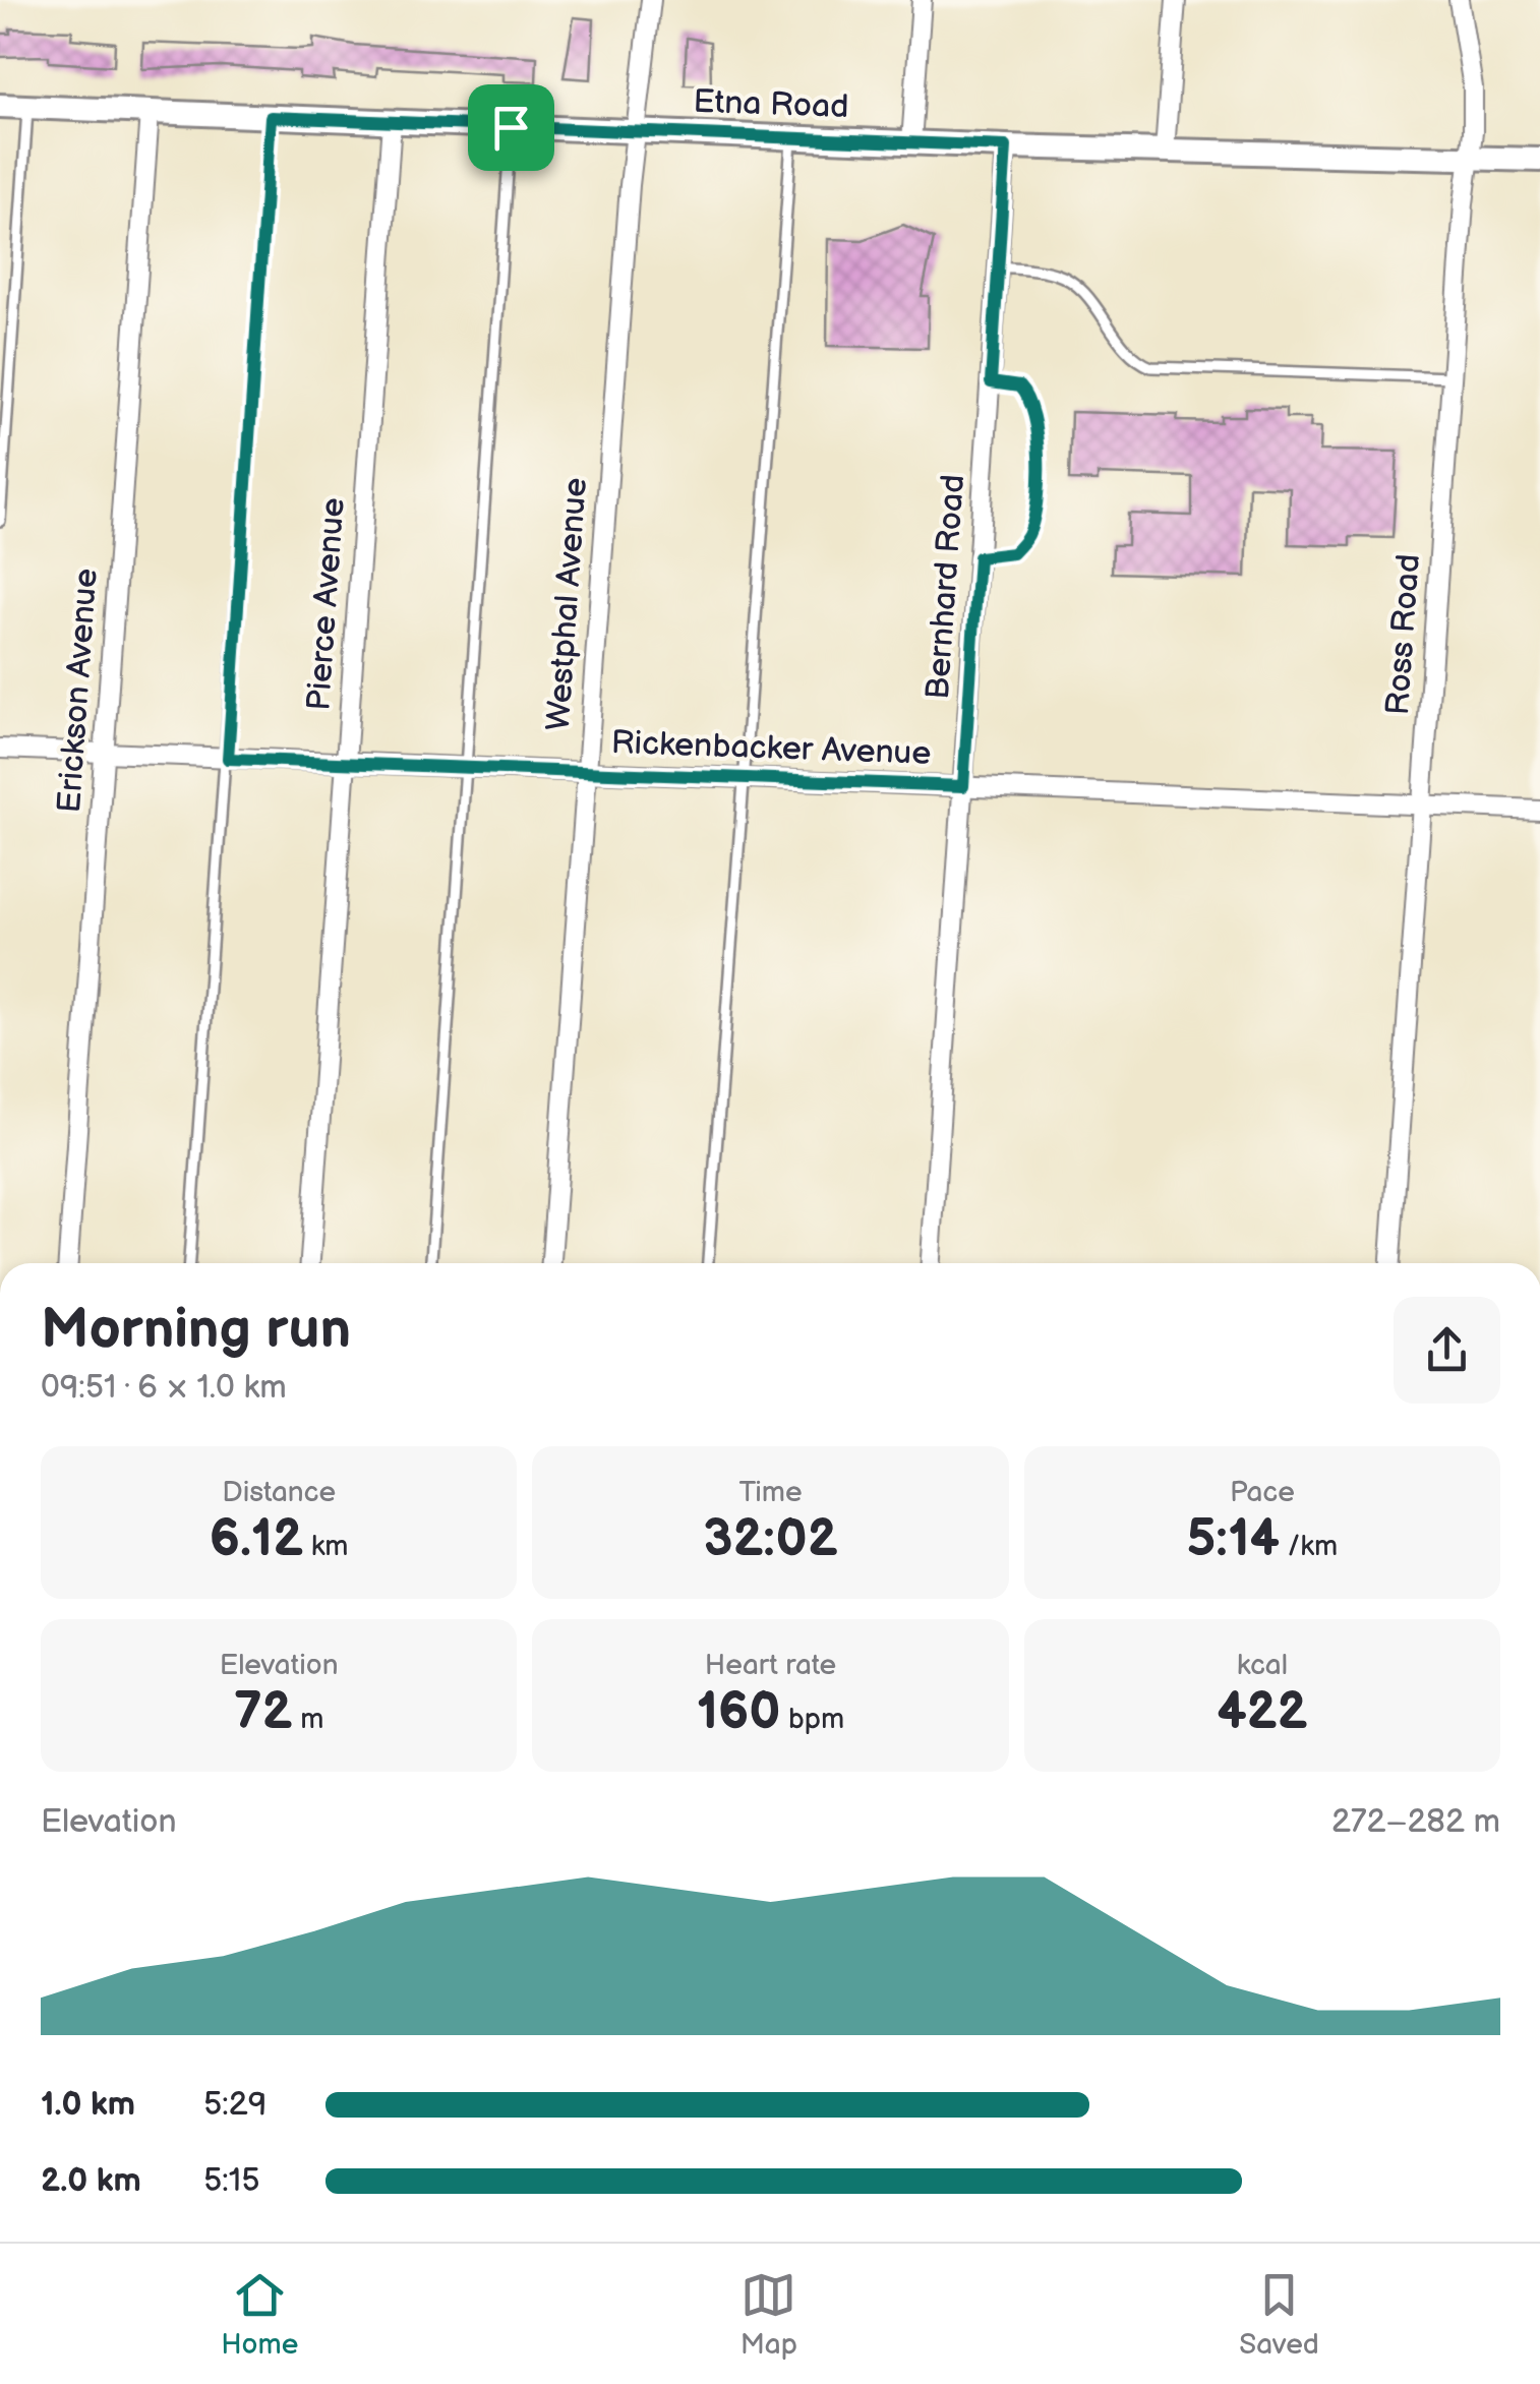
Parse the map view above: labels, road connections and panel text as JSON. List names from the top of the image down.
{
  "streets": {
    "street": [
      "Etna Road",
      "Bernhard Road",
      "Pierce Avenue",
      "Westphal Avenue",
      "Ross Road",
      "Erickson Avenue",
      "Rickenbacker Avenue"
    ]
  },
  "crossings": [
    ["Etna Road", "Bernhard Road"],
    ["Etna Road", "Pierce Avenue"],
    ["Etna Road", "Westphal Avenue"],
    ["Etna Road", "Ross Road"],
    ["Etna Road", "Erickson Avenue"],
    ["Bernhard Road", "Rickenbacker Avenue"],
    ["Pierce Avenue", "Rickenbacker Avenue"],
    ["Westphal Avenue", "Rickenbacker Avenue"],
    ["Ross Road", "Rickenbacker Avenue"],
    ["Erickson Avenue", "Rickenbacker Avenue"]
  ],
  "page": {
    "heading": ["Morning run", "09:51 · 6 × 1.0 km"],
    "stats": [
      ["Distance", "6.12 km"],
      ["Time", "32:02"],
      ["Pace", "5:14 /km"],
      ["Elevation", "72 m"],
      ["Heart rate", "160 bpm"],
      ["kcal", "422"]
    ],
    "chart": ["Elevation", "272–282 m"],
    "list": [
      {
        "name": "1.0 km",
        "note": "5:29"
      },
      {
        "name": "2.0 km",
        "note": "5:15"
      }
    ],
    "tabs": ["Home", "Map", "Saved"]
  }
}
